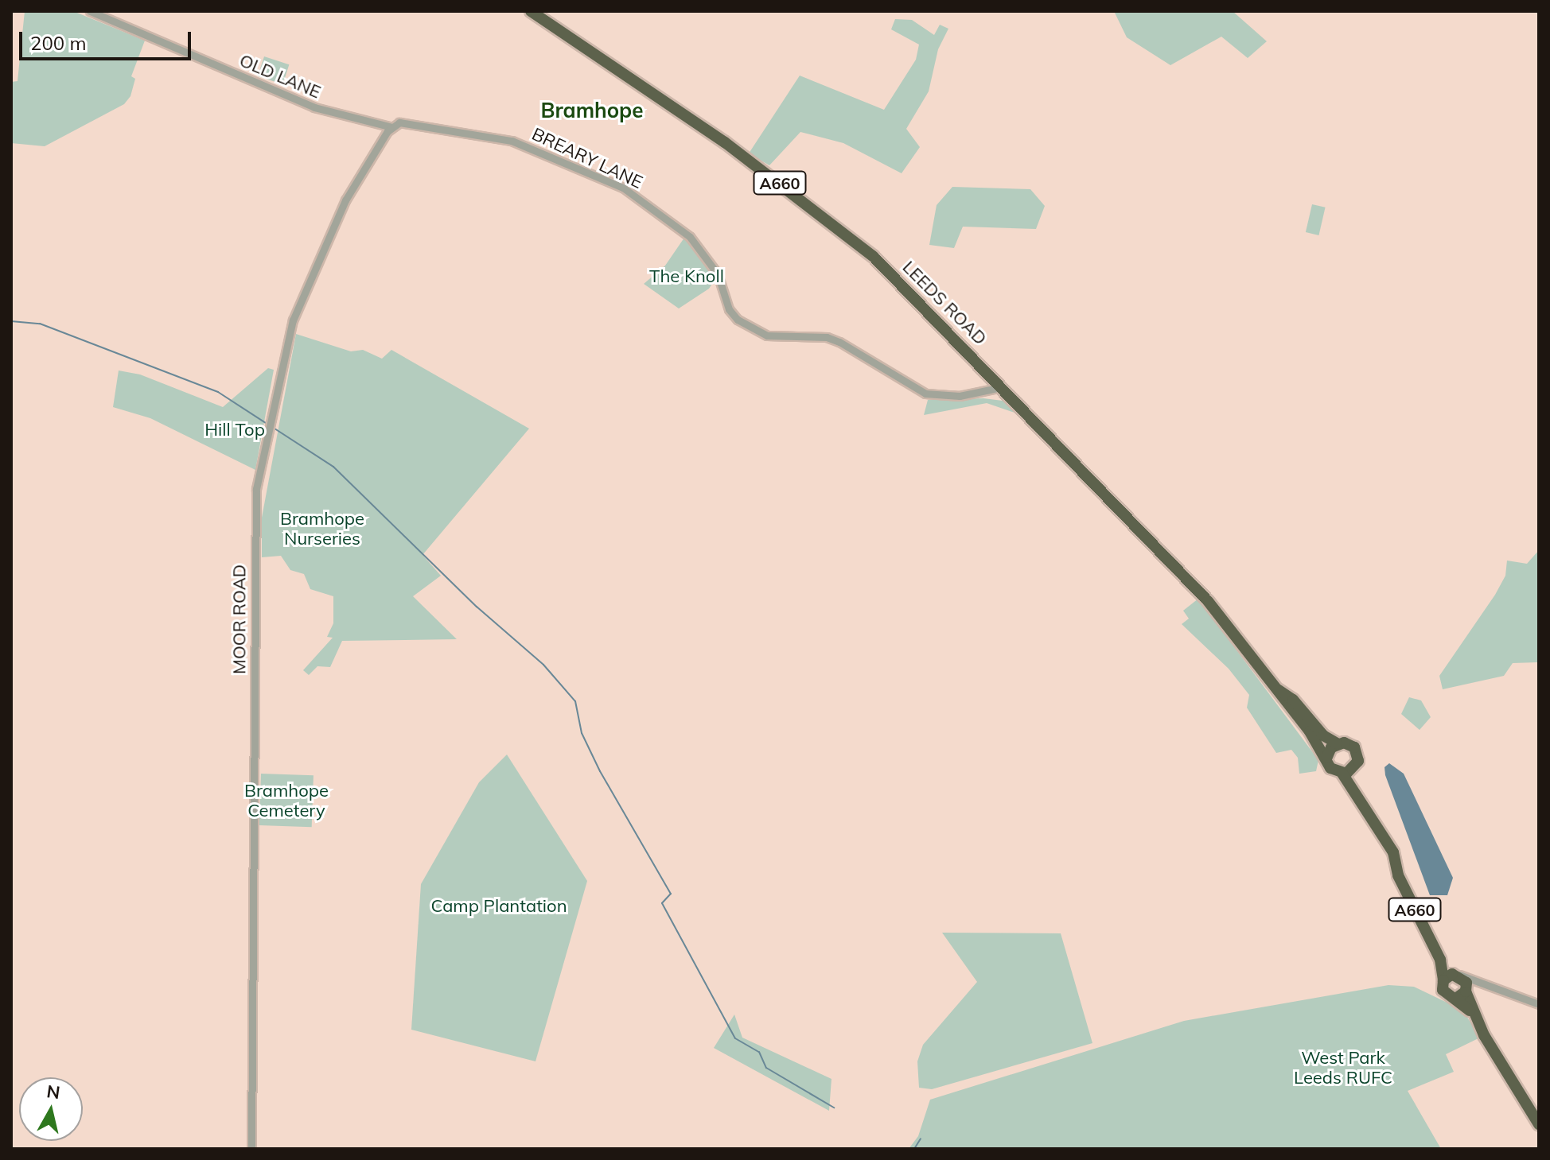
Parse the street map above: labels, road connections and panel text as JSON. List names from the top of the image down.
{
  "streets": {
    "highway": ["A660", "LEEDS ROAD"],
    "street": ["OLD LANE", "BREARY LANE", "MOOR ROAD"]
  },
  "crossings": [
    ["OLD LANE", "BREARY LANE"],
    ["OLD LANE", "MOOR ROAD"],
    ["BREARY LANE", "LEEDS ROAD"],
    ["A660", "LEEDS ROAD"]
  ],
  "districts": ["Bramhope"],
  "parks": [
    "The Knoll",
    "Hill Top",
    "Bramhope Nurseries",
    "Bramhope Cemetery",
    "Camp Plantation",
    "West Park Leeds RUFC"
  ],
  "scale_bar": "200 m",
  "north": "top"
}
